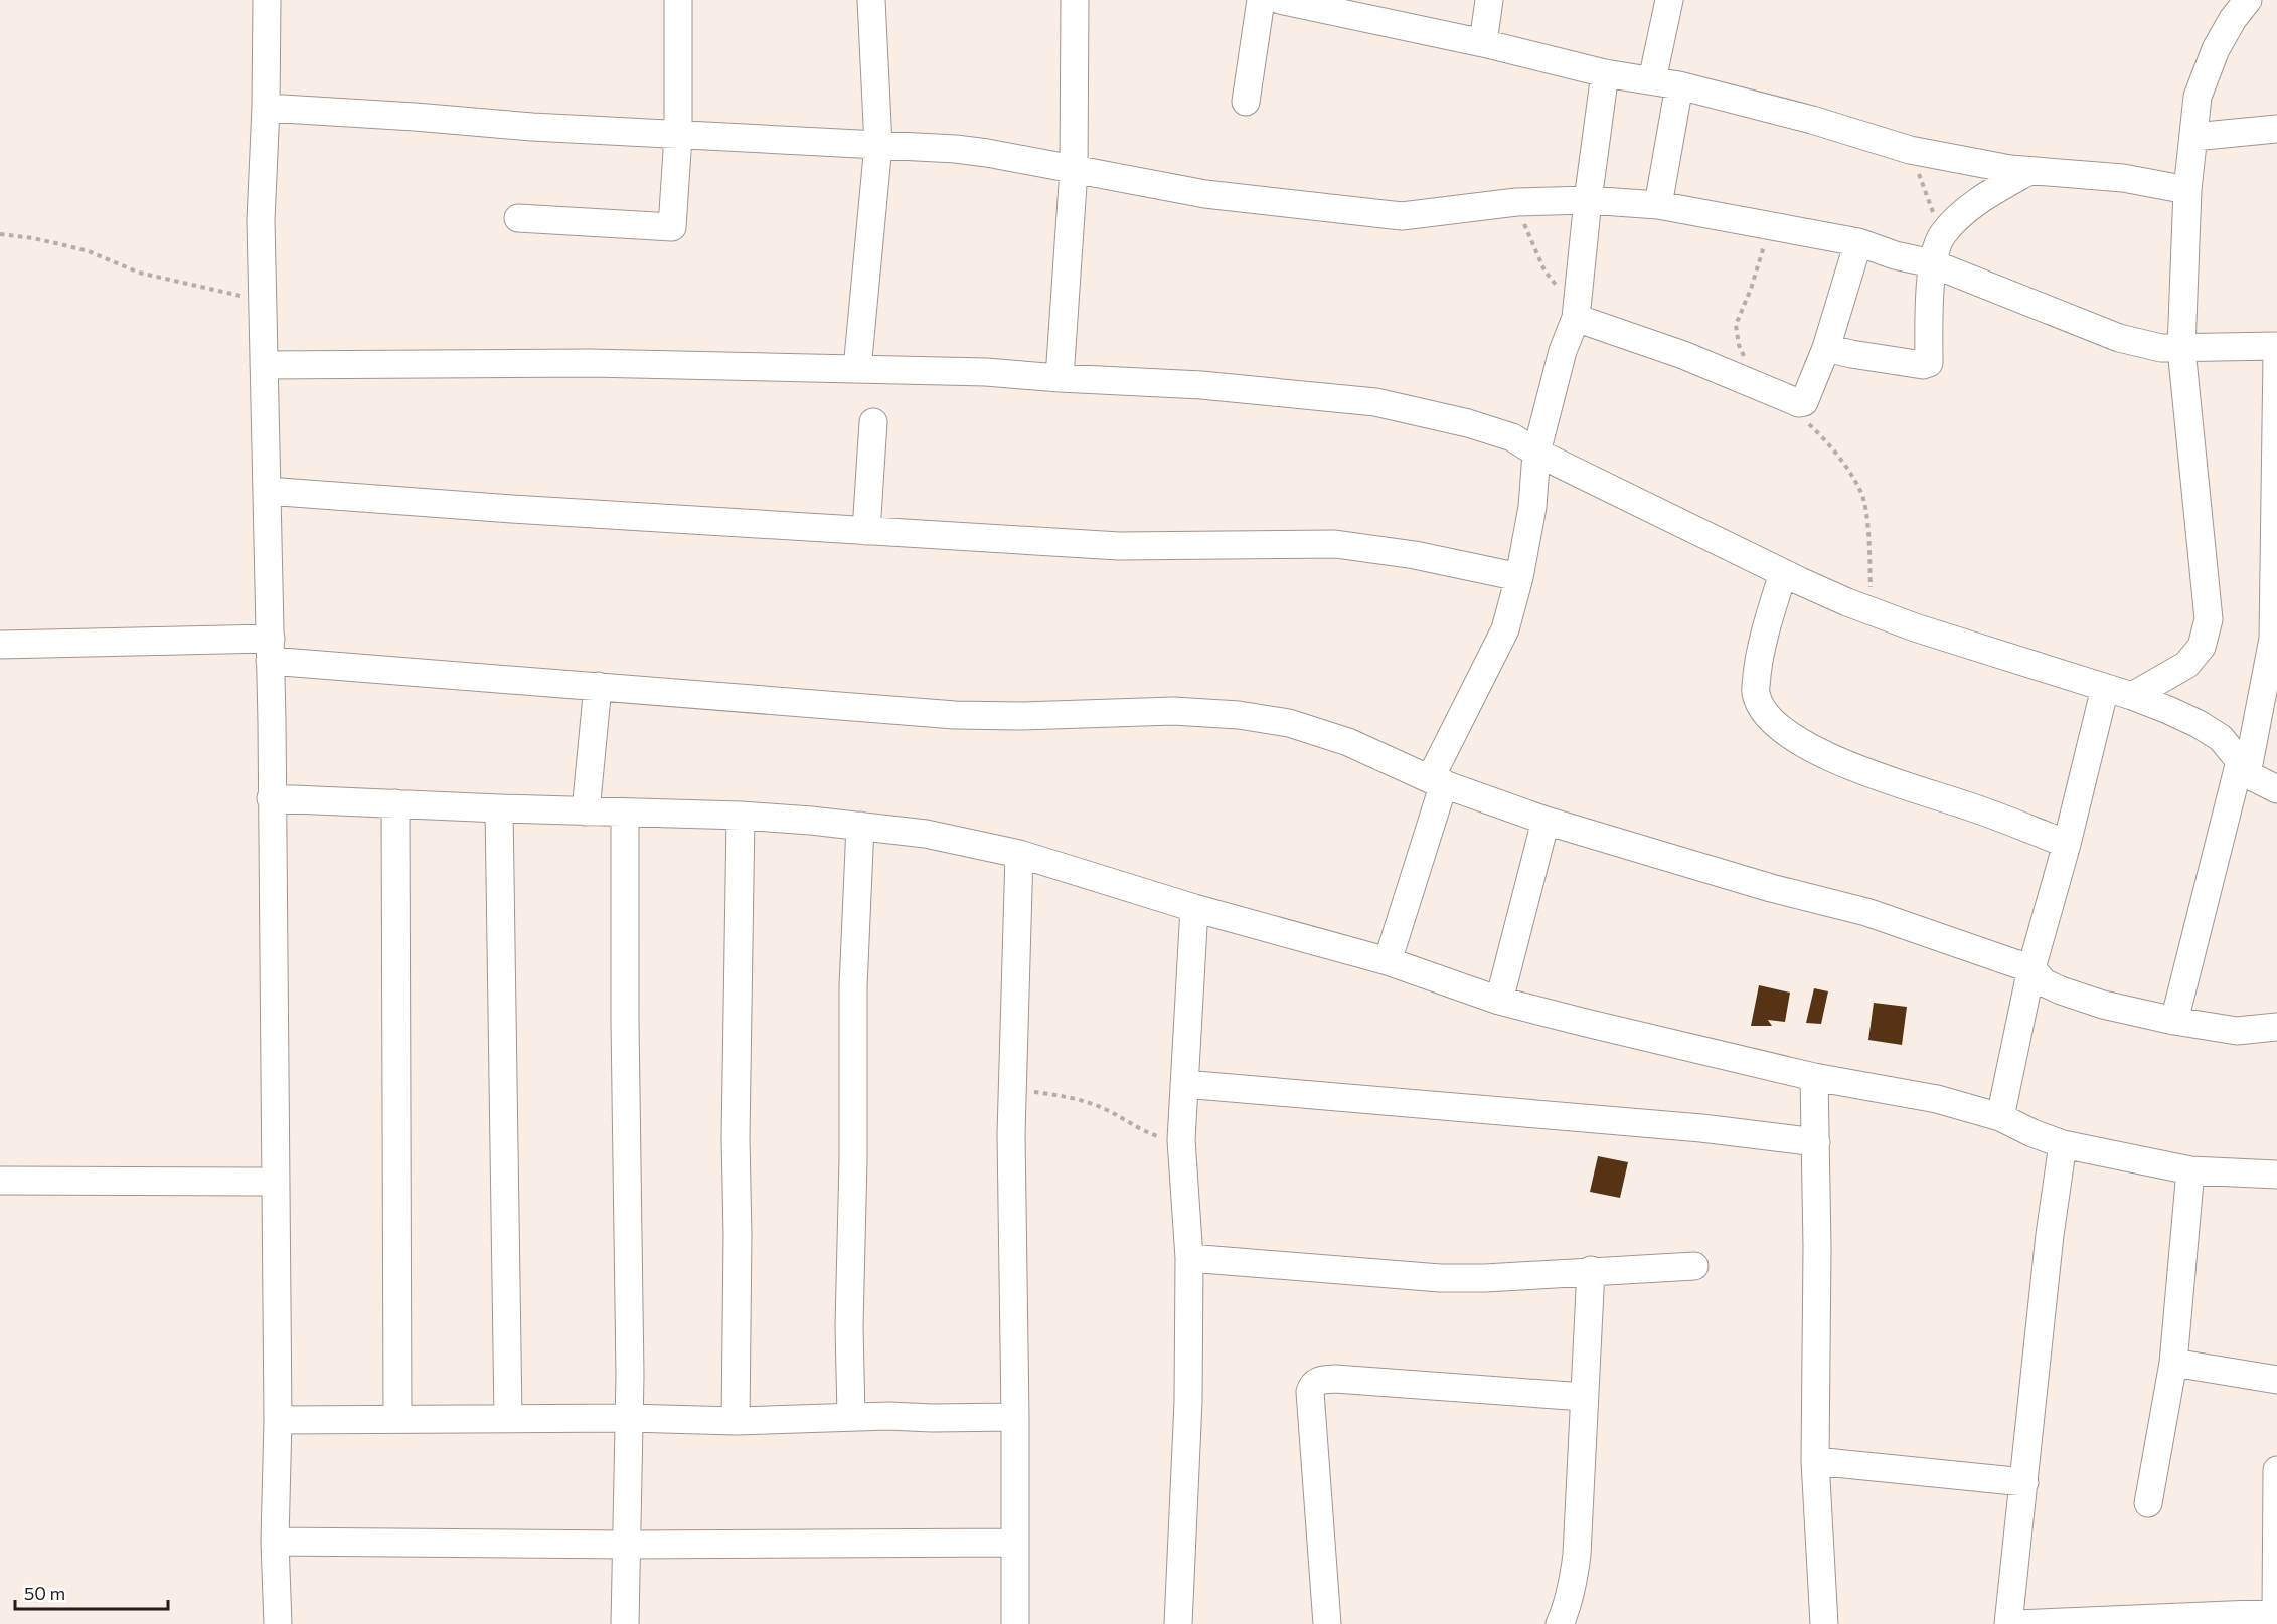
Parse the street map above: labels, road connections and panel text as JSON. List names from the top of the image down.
{
  "scale_bar": "50 m"
}
